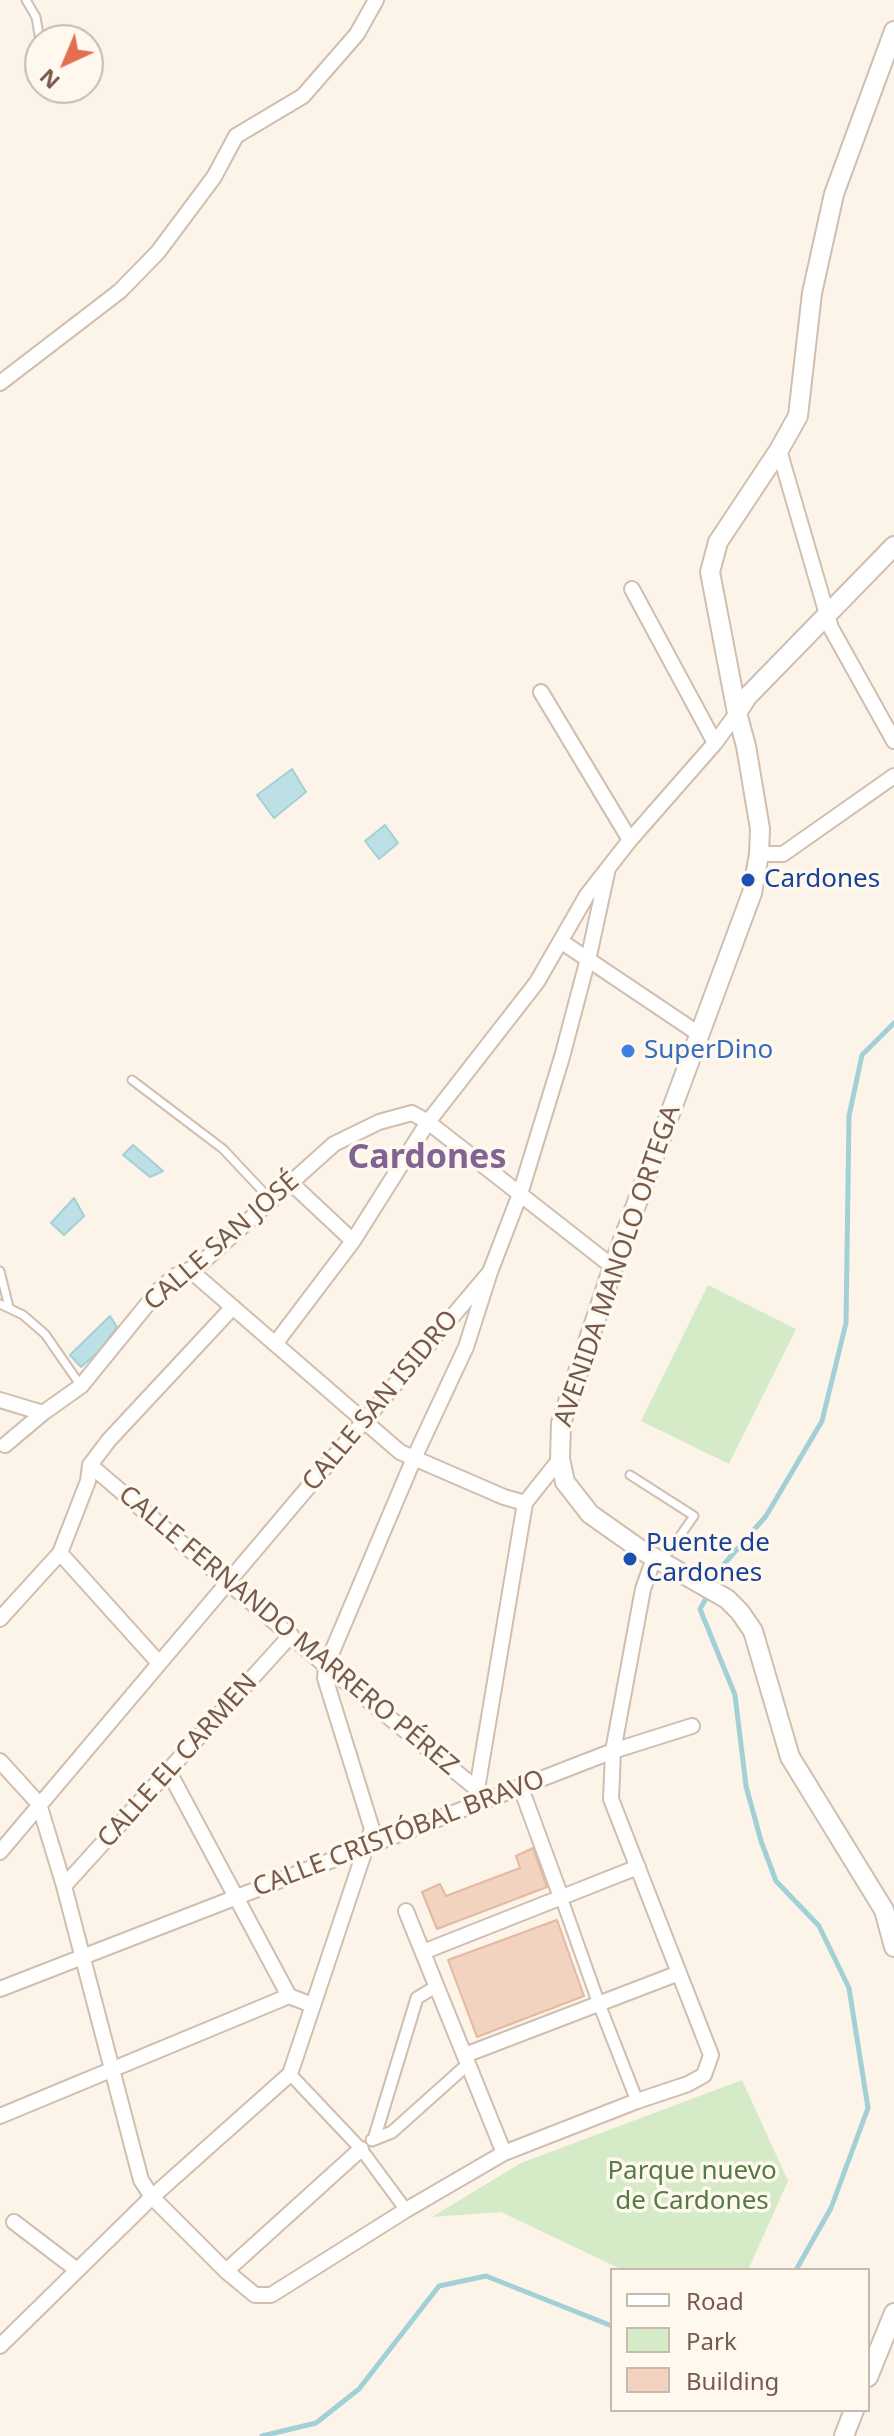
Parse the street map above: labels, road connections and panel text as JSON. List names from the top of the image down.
{
  "streets": {
    "street": [
      "CALLE SAN JOSÉ",
      "AVENIDA MANOLO ORTEGA",
      "CALLE SAN ISIDRO",
      "CALLE FERNANDO MARRERO PÉREZ",
      "CALLE EL CARMEN",
      "CALLE CRISTÓBAL BRAVO"
    ]
  },
  "crossings": [
    ["CALLE SAN ISIDRO", "CALLE FERNANDO MARRERO PÉREZ"],
    ["CALLE FERNANDO MARRERO PÉREZ", "CALLE EL CARMEN"],
    ["CALLE FERNANDO MARRERO PÉREZ", "CALLE CRISTÓBAL BRAVO"]
  ],
  "districts": ["Cardones"],
  "parks": ["Parque nuevo de Cardones"],
  "places": ["Cardones", "SuperDino", "Puente de Cardones"],
  "legend": ["Road", "Park", "Building"],
  "north": "bottom left"
}
